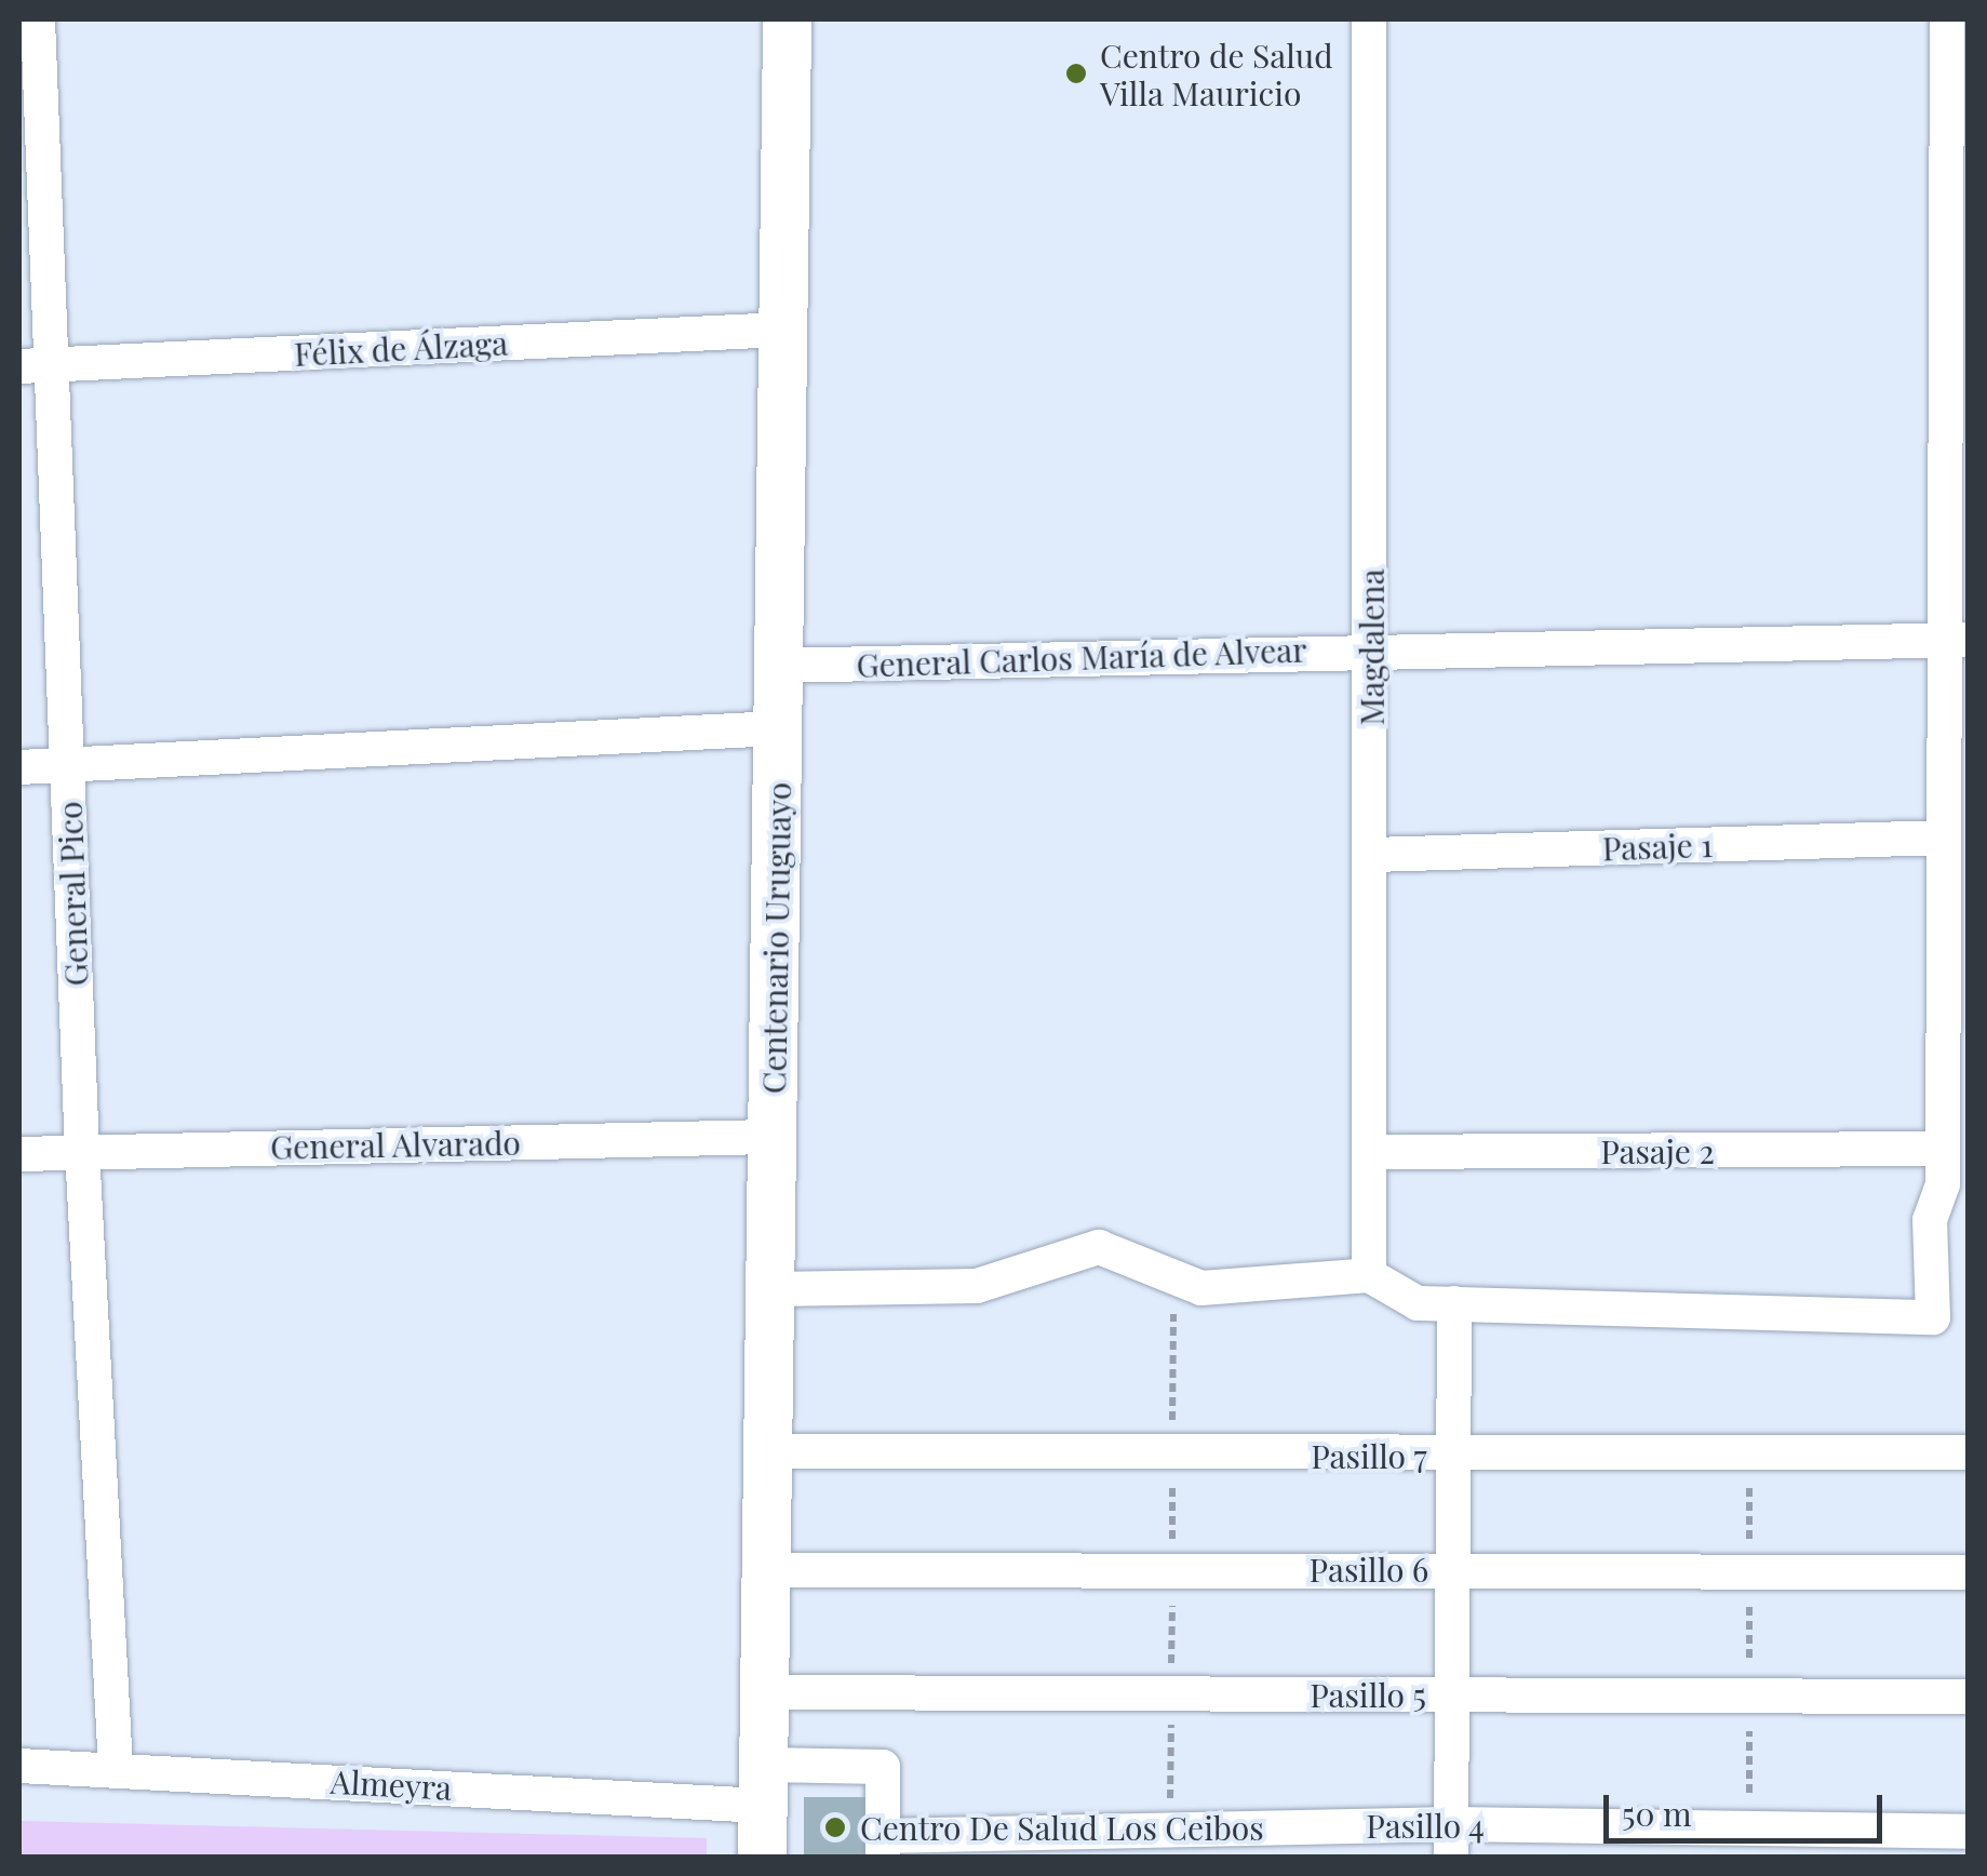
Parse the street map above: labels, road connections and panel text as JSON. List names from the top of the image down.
{
  "streets": {
    "main road": ["Centenario Uruguayo"],
    "street": [
      "Félix de Álzaga",
      "Magdalena",
      "General Carlos María de Alvear",
      "Pasaje 1",
      "General Pico",
      "General Alvarado",
      "Pasaje 2",
      "Pasillo 7",
      "Pasillo 6",
      "Pasillo 5",
      "Almeyra",
      "Pasillo 4"
    ]
  },
  "crossings": [
    ["Félix de Álzaga", "General Pico"],
    ["Félix de Álzaga", "Centenario Uruguayo"],
    ["Magdalena", "General Carlos María de Alvear"],
    ["Magdalena", "Pasaje 1"],
    ["Magdalena", "Pasaje 2"],
    ["General Carlos María de Alvear", "Centenario Uruguayo"],
    ["General Pico", "General Alvarado"],
    ["General Pico", "Almeyra"],
    ["Centenario Uruguayo", "General Alvarado"],
    ["Centenario Uruguayo", "Pasillo 7"],
    ["Centenario Uruguayo", "Pasillo 6"],
    ["Centenario Uruguayo", "Pasillo 5"],
    ["Centenario Uruguayo", "Almeyra"],
    ["Almeyra", "Pasillo 4"]
  ],
  "places": ["Centro de Salud Villa Mauricio", "Centro De Salud Los Ceibos"],
  "scale_bar": "50 m"
}
